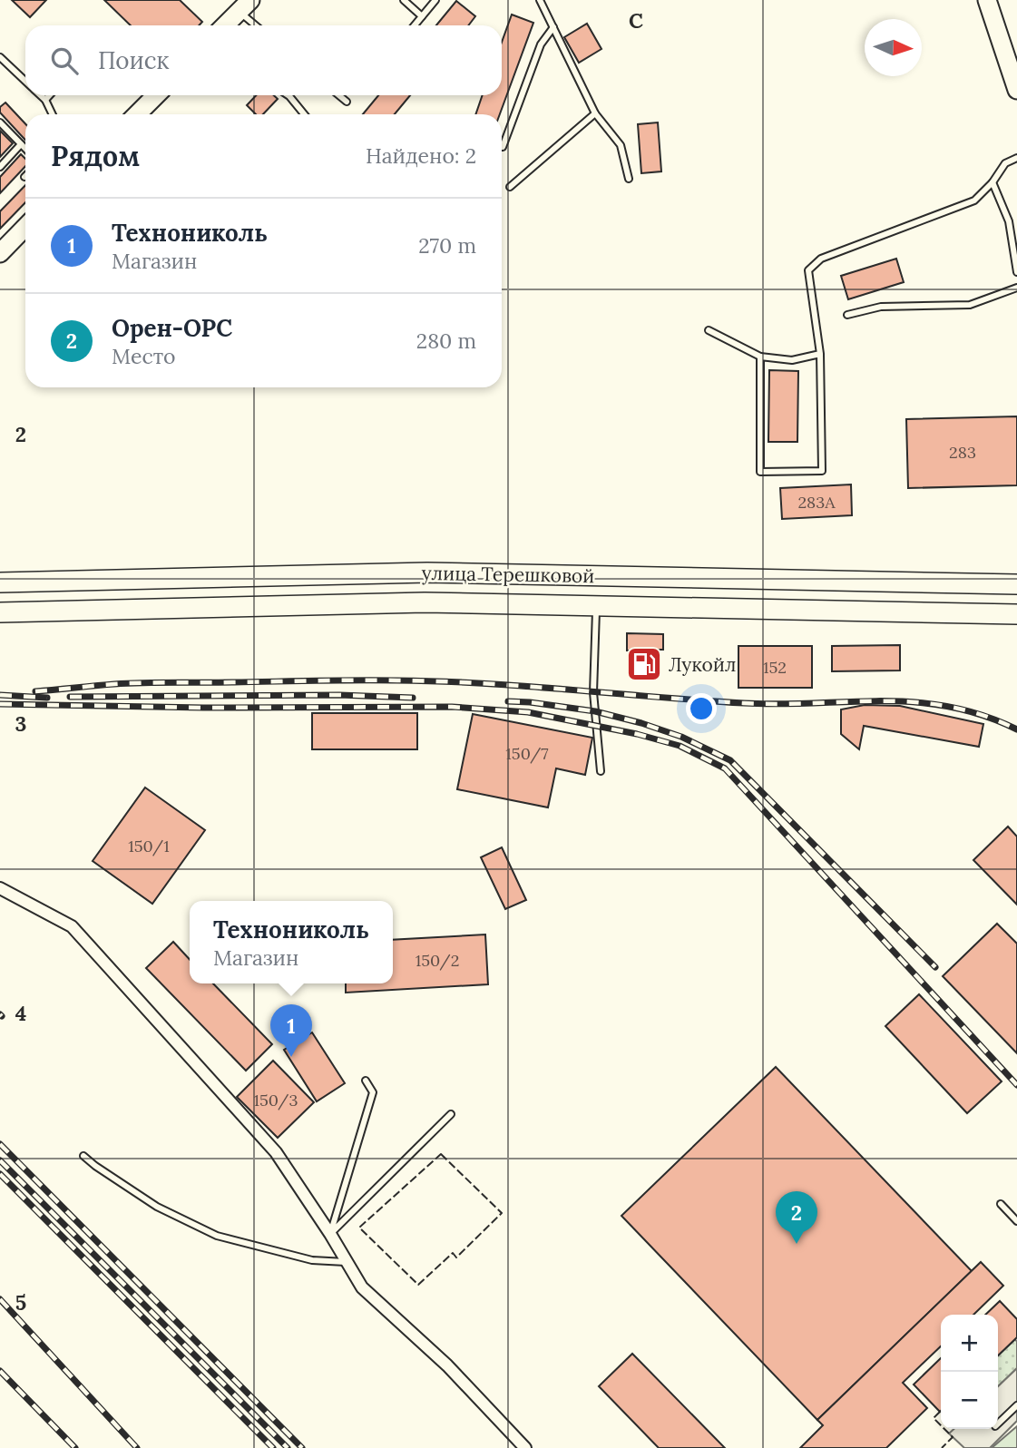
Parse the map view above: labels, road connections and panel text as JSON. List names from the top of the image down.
{
  "streets": {
    "main road": ["улица Терешковой"]
  },
  "places": {
    "fuel station": ["Лукойл"]
  },
  "house_numbers": [
    "283",
    "283А",
    "152",
    "150/7",
    "150/1",
    "150/2",
    "150/3"
  ],
  "north": "right",
  "page": {
    "search": "Поиск",
    "heading": ["Рядом", "Найдено: 2"],
    "list": [
      {
        "mark": "1",
        "name": "Технониколь",
        "note": "Магазин",
        "value": "270 m"
      },
      {
        "mark": "2",
        "name": "Орен-ОРС",
        "note": "Место",
        "value": "280 m"
      }
    ],
    "popup": ["Технониколь", "Магазин"],
    "pins": ["1", "2"],
    "map_buttons": ["+", "−"]
  },
  "grid": {
    "columns": ["C"],
    "rows": [
      "2",
      "3",
      "4",
      "5"
    ]
  }
}
